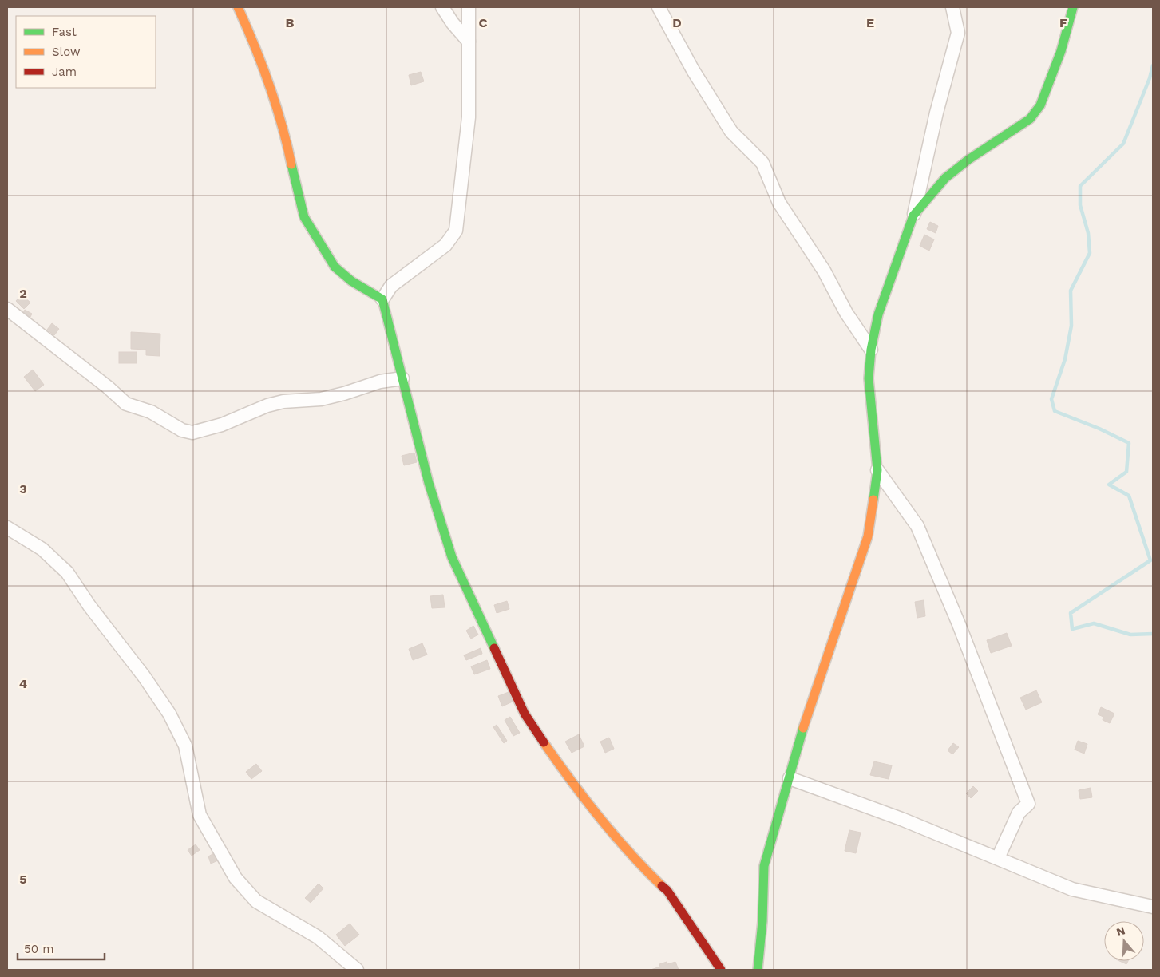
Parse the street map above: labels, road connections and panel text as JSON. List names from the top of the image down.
{
  "legend": ["Fast", "Slow", "Jam"],
  "scale_bar": "50 m",
  "north": "top",
  "grid": {
    "columns": [
      "B",
      "C",
      "D",
      "E",
      "F"
    ],
    "rows": [
      "2",
      "3",
      "4",
      "5"
    ]
  }
}
